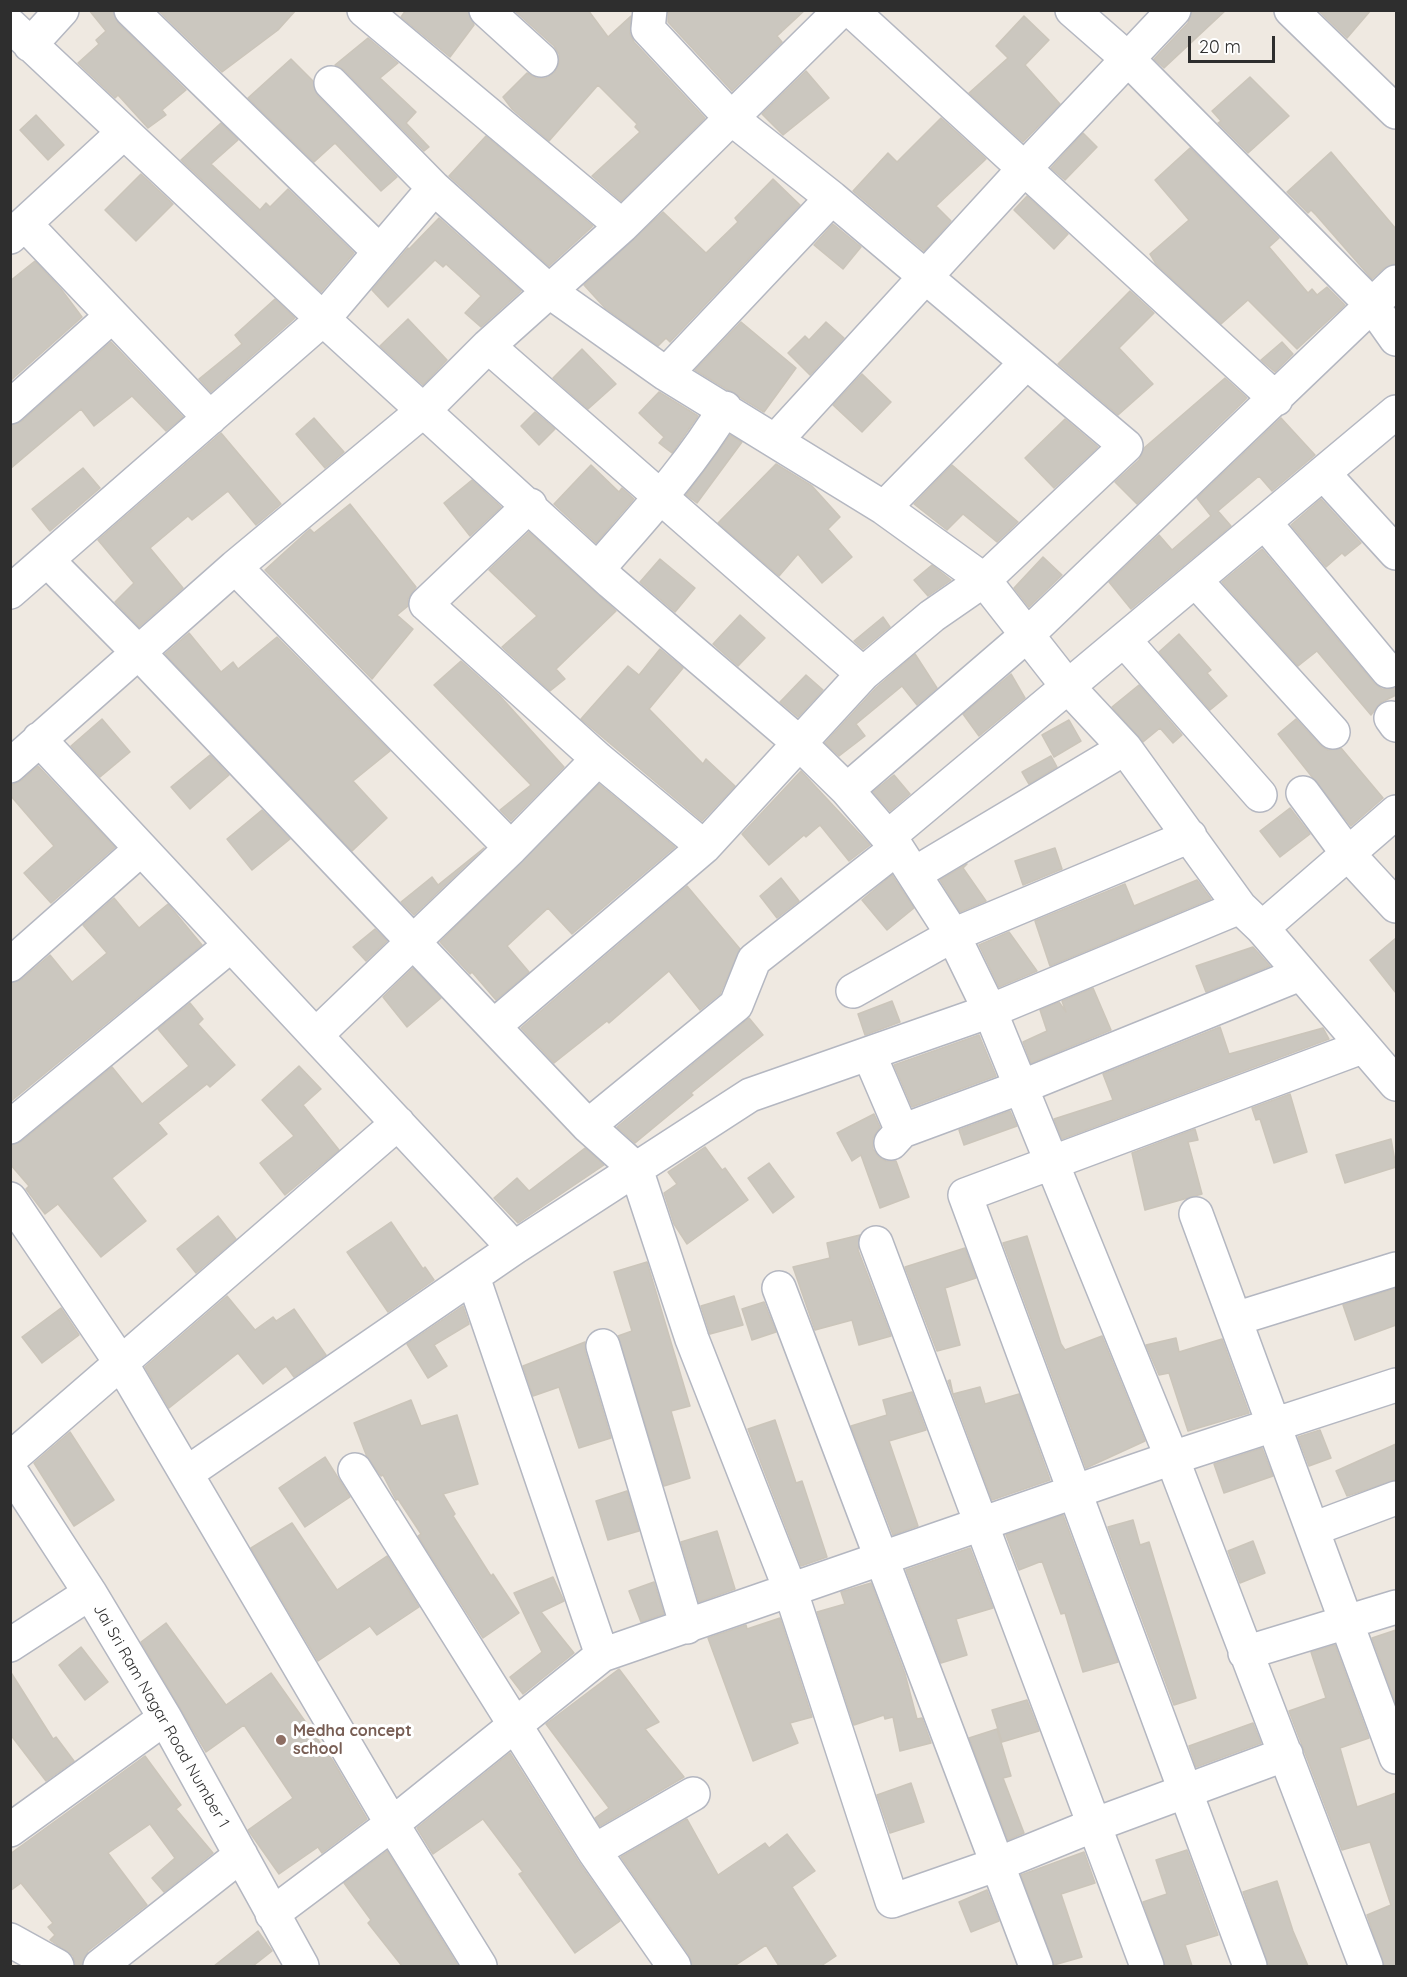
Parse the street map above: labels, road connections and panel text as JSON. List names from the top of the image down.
{
  "streets": {
    "street": ["Jai Sri Ram Nagar Road Number 1"]
  },
  "places": ["Medha concept school"],
  "scale_bar": "20 m"
}
